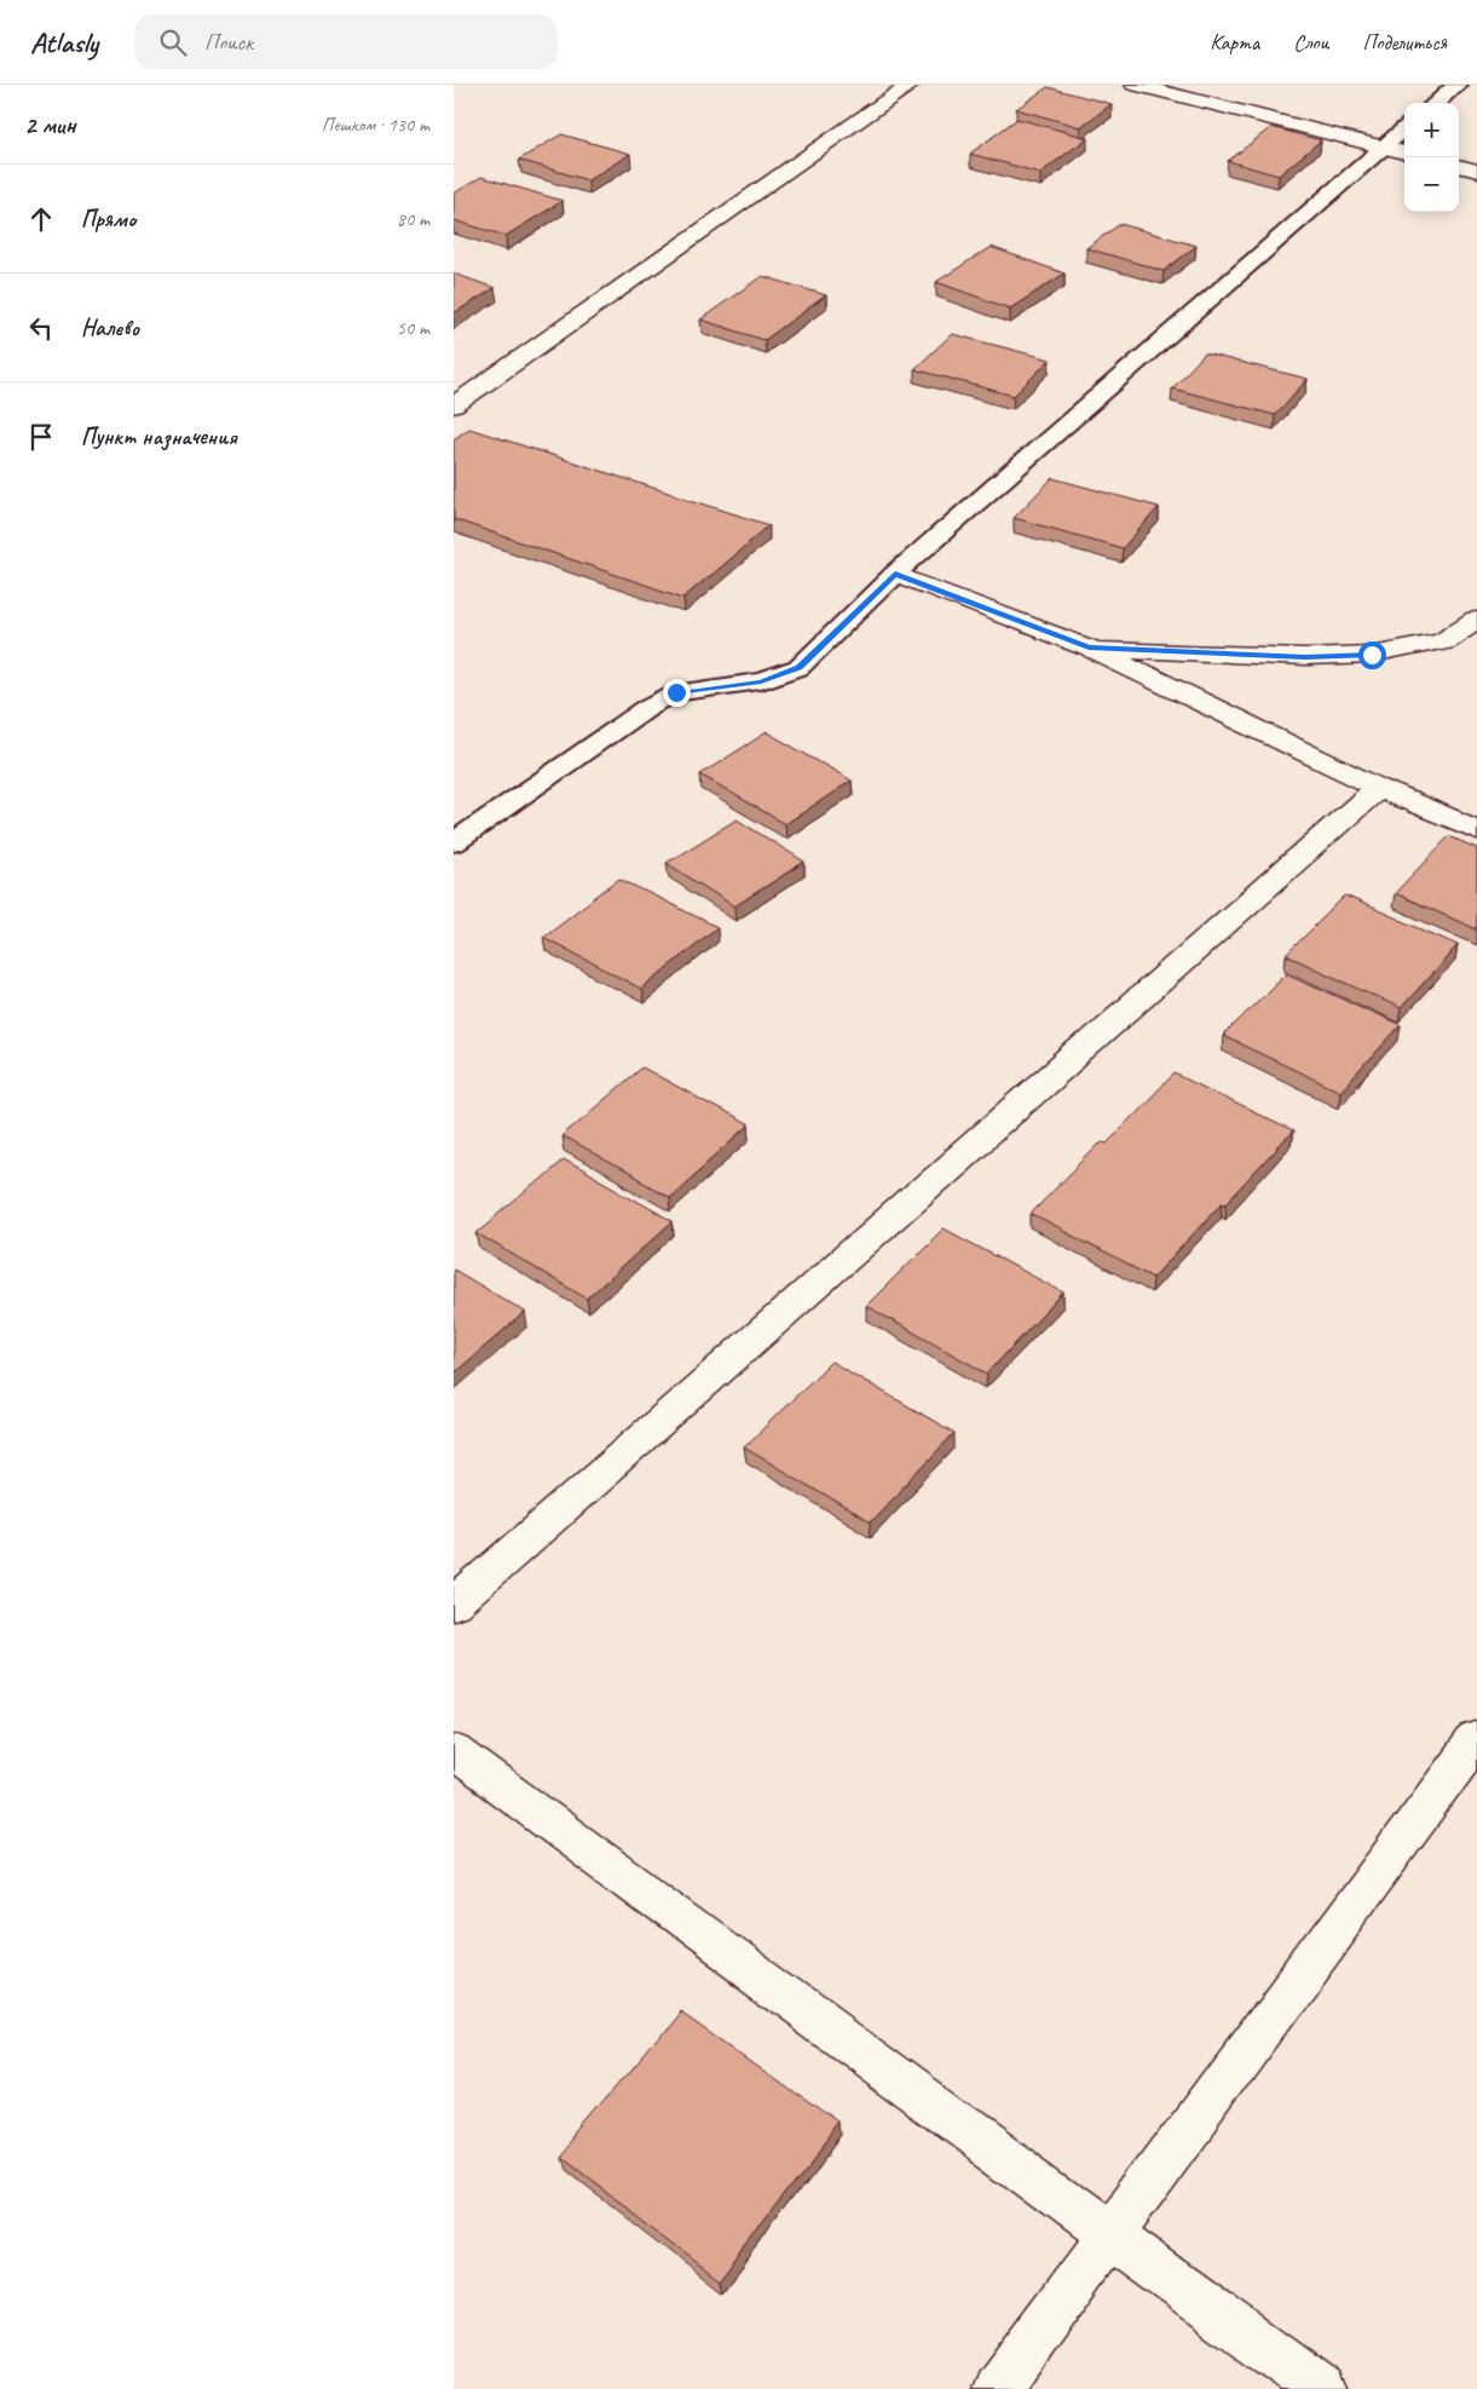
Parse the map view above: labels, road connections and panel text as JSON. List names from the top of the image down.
{
  "page": {
    "header": "Atlasly",
    "search": "Поиск",
    "nav": ["Карта", "Слои", "Поделиться"],
    "heading": ["2 мин", "Пешком · 130 m"],
    "map_buttons": ["+", "−"],
    "list": [
      ["Прямо", "80 m"],
      ["Налево", "50 m"],
      "Пункт назначения"
    ]
  }
}
